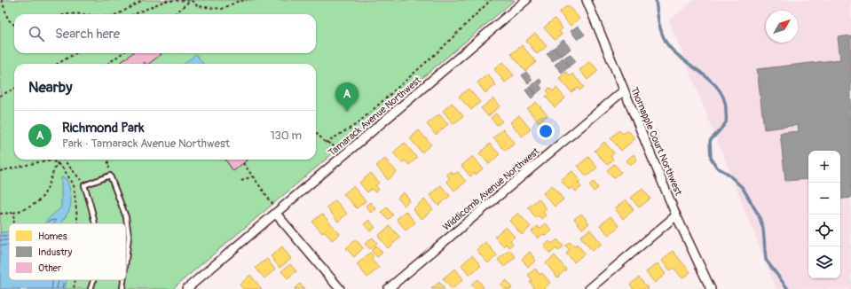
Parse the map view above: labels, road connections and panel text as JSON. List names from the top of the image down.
{
  "streets": {
    "street": ["Tamarack Avenue Northwest", "Thornapple Court Northwest", "Widdicomb Avenue Northwest"]
  },
  "crossings": [
    ["Thornapple Court Northwest", "Widdicomb Avenue Northwest"]
  ],
  "legend": ["Homes", "Industry", "Other"],
  "north": "top right",
  "page": {
    "search": "Search here",
    "heading": "Nearby",
    "pins": "A",
    "list": [
      {
        "mark": "A",
        "name": "Richmond Park",
        "note": "Park · Tamarack Avenue Northwest",
        "value": "130 m"
      }
    ],
    "map_buttons": ["+", "−"]
  }
}
